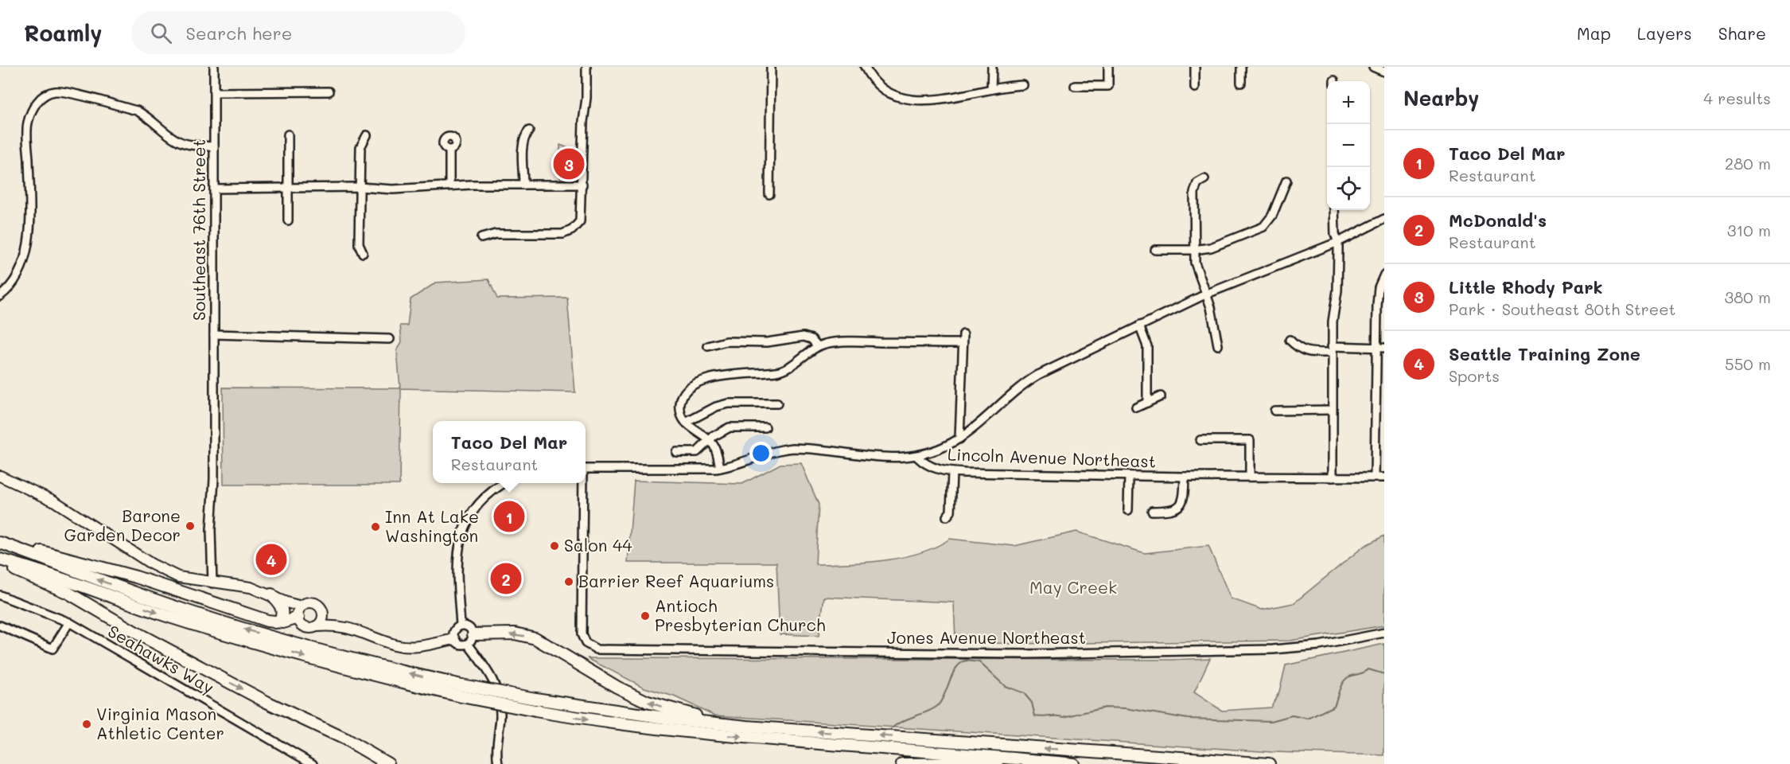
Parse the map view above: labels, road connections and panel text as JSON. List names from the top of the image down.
{
  "streets": {
    "street": [
      "Southeast 76th Street",
      "Lincoln Avenue Northeast",
      "Jones Avenue Northeast",
      "Seahawks Way"
    ]
  },
  "parks": ["May Creek"],
  "places": [
    "Barone Garden Decor",
    "Inn At Lake Washington",
    "Salon 44",
    "Barrier Reef Aquariums",
    "Antioch Presbyterian Church",
    "Virginia Mason Athletic Center"
  ],
  "page": {
    "header": "Roamly",
    "search": "Search here",
    "nav": ["Map", "Layers", "Share"],
    "heading": ["Nearby", "4 results"],
    "map_buttons": ["+", "−"],
    "list": [
      {
        "mark": "1",
        "name": "Taco Del Mar",
        "note": "Restaurant",
        "value": "280 m"
      },
      {
        "mark": "2",
        "name": "McDonald's",
        "note": "Restaurant",
        "value": "310 m"
      },
      {
        "mark": "3",
        "name": "Little Rhody Park",
        "note": "Park · Southeast 80th Street",
        "value": "380 m"
      },
      {
        "mark": "4",
        "name": "Seattle Training Zone",
        "note": "Sports",
        "value": "550 m"
      }
    ],
    "pins": [
      "3",
      "1",
      "4",
      "2"
    ],
    "popup": ["Taco Del Mar", "Restaurant"]
  }
}
